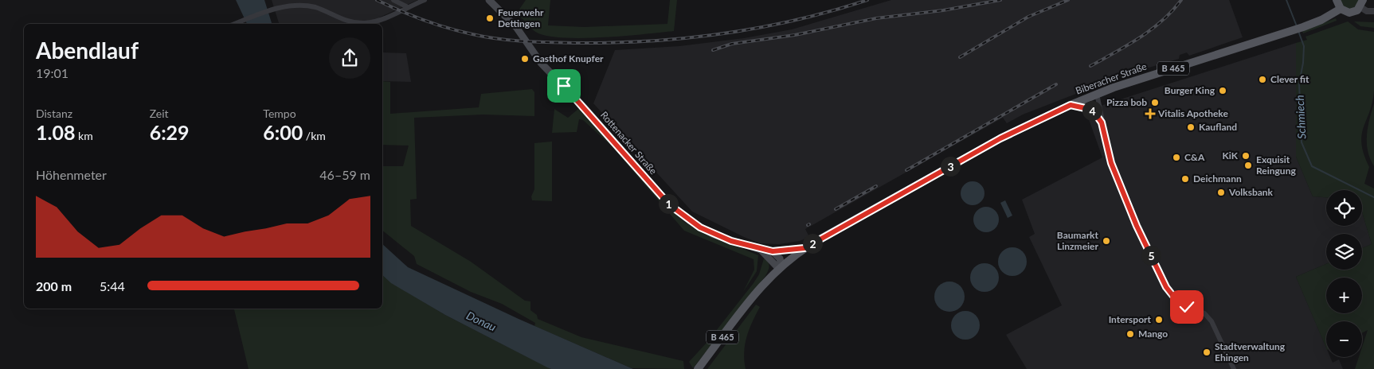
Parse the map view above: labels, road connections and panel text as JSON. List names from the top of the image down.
{
  "streets": {
    "main road": ["B 465", "Biberacher Straße", "Rottenacker Straße"]
  },
  "crossings": [
    ["B 465", "Biberacher Straße"],
    ["B 465", "Rottenacker Straße"],
    ["Biberacher Straße", "Rottenacker Straße"]
  ],
  "water": ["Schmiech", "Donau"],
  "places": {
    "other": [
      "Feuerwehr Dettingen",
      "Gasthof Knupfer",
      "Clever fit",
      "Burger King",
      "Pizza bob",
      "Kaufland",
      "KiK",
      "C&A",
      "Exquisit Reingung",
      "Deichmann",
      "Volksbank",
      "Baumarkt Linzmeier",
      "Intersport",
      "Mango",
      "Stadtverwaltung Ehingen"
    ],
    "health": ["Vitalis Apotheke"]
  },
  "page": {
    "heading": ["Abendlauf", "19:01"],
    "stats": [
      ["Distanz", "1.08 km"],
      ["Zeit", "6:29"],
      ["Tempo", "6:00 /km"]
    ],
    "pins": [
      "4",
      "3",
      "1",
      "2",
      "5"
    ],
    "chart": ["Höhenmeter", "46–59 m"],
    "map_buttons": ["+", "−"],
    "list": [
      {
        "name": "200 m",
        "note": "5:44"
      }
    ]
  }
}
